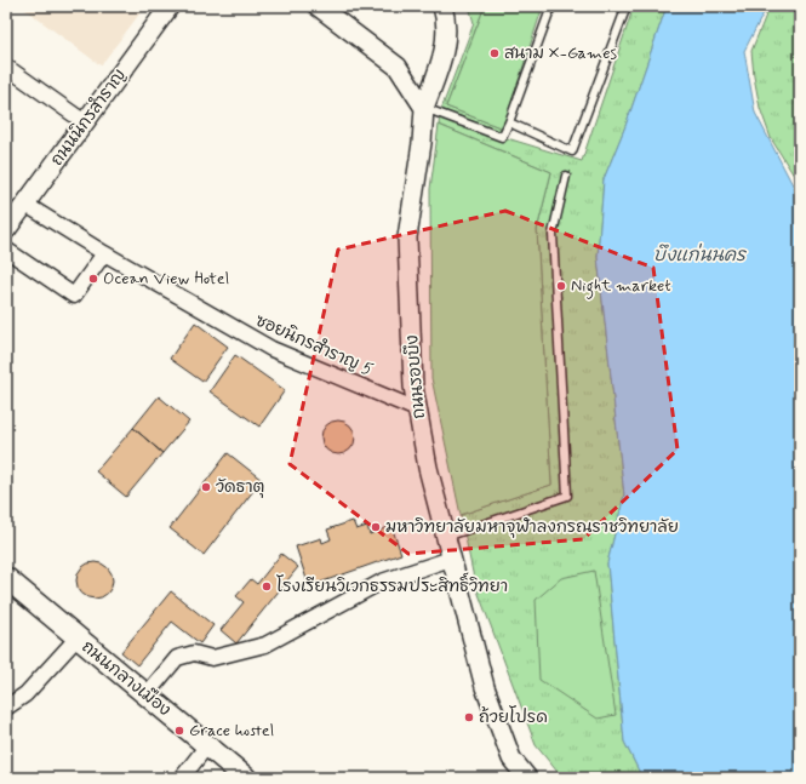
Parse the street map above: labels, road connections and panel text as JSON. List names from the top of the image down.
{
  "streets": {
    "main road": ["ถนนกลางเมือง"],
    "street": ["ถนนนิกรสำราญ", "ซอยนิกรสำราญ 5", "ถนนรอบบึง"]
  },
  "crossings": [
    ["ถนนนิกรสำราญ", "ซอยนิกรสำราญ 5"],
    ["ซอยนิกรสำราญ 5", "ถนนรอบบึง"]
  ],
  "water": ["บึงแก่นนคร"],
  "places": [
    "สนาม X-Games",
    "Ocean View Hotel",
    "Night market",
    "วัดธาตุ",
    "มหาวิทยาลัยมหาจุฬาลงกรณราชวิทยาลัย",
    "โรงเรียนวิเวกธรรมประสิทธิ์วิทยา",
    "ถ้วยโปรด",
    "Grace hostel"
  ]
}
